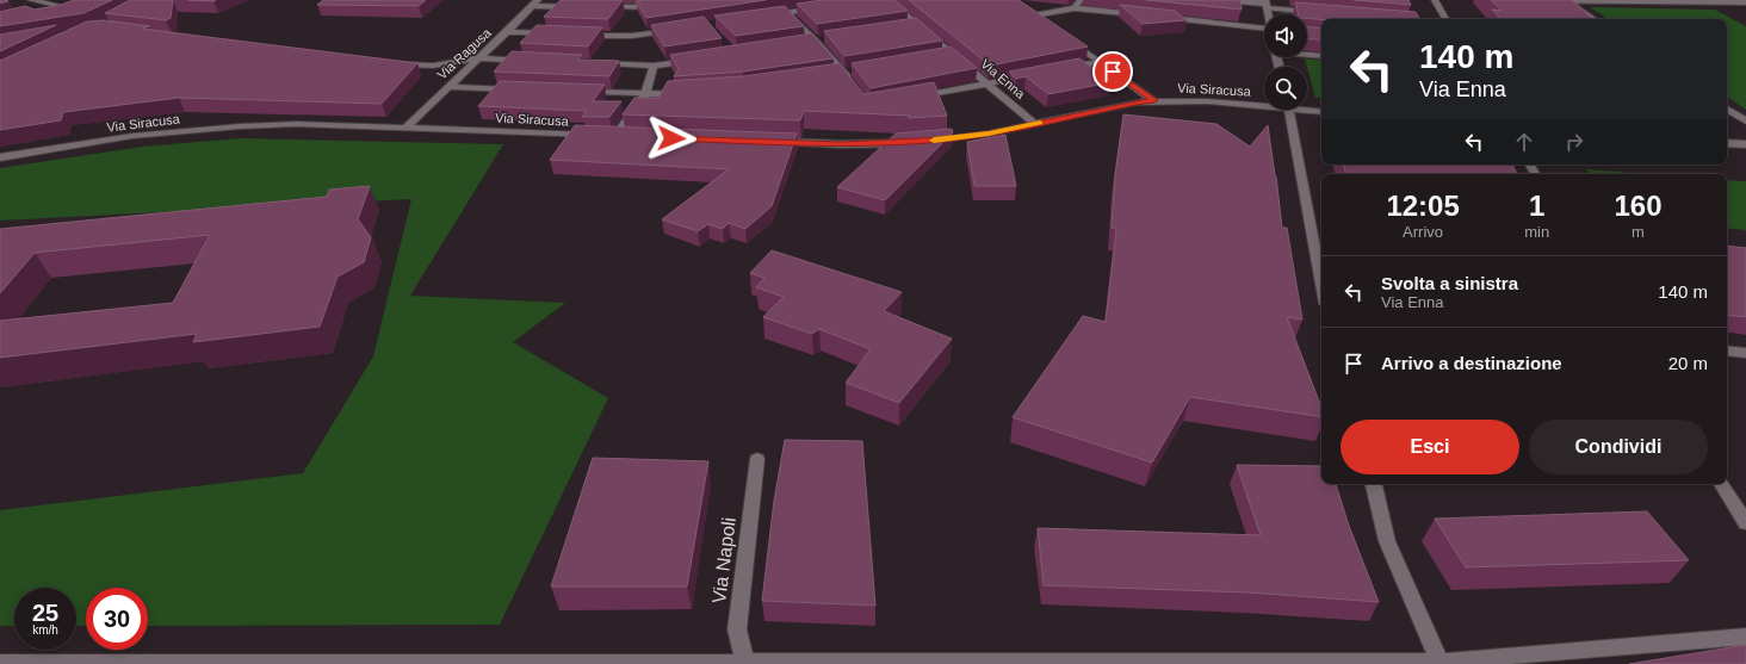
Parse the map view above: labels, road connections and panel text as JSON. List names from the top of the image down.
{
  "streets": {
    "street": [
      "Via Ragusa",
      "Via Enna",
      "Via Siracusa",
      "Via Napoli"
    ]
  },
  "crossings": [
    ["Via Ragusa", "Via Siracusa"],
    ["Via Enna", "Via Siracusa"]
  ],
  "page": {
    "turn": ["140 m", "Via Enna"],
    "eta": [
      "12:05",
      "Arrivo",
      "1",
      "min",
      "160",
      "m"
    ],
    "list": [
      {
        "name": "Svolta a sinistra",
        "note": "Via Enna",
        "value": "140 m"
      },
      {
        "name": "Arrivo a destinazione",
        "value": "20 m"
      }
    ],
    "buttons": ["Esci", "Condividi"],
    "speed": "25 km/h",
    "limit": "30"
  }
}
